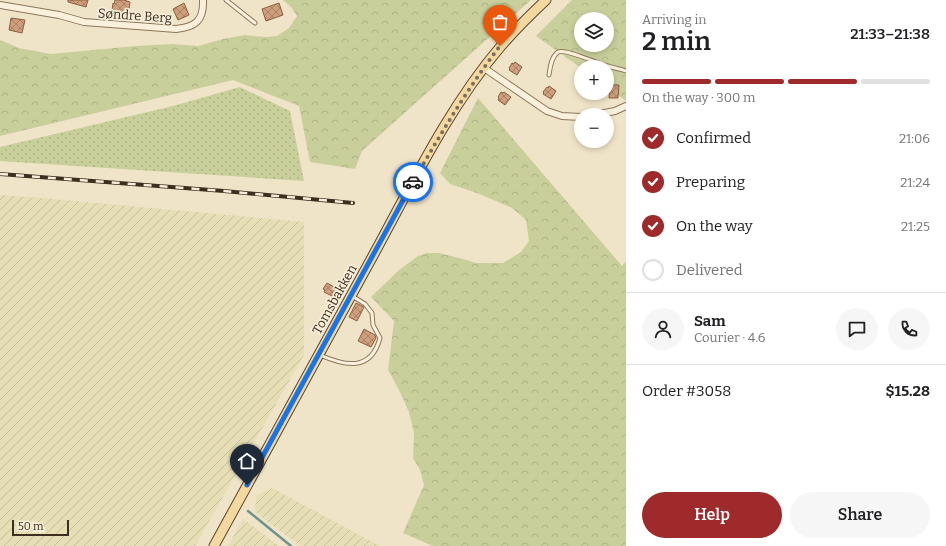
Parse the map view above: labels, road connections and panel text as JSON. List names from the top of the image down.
{
  "streets": {
    "main road": ["Tomsbakken"],
    "street": ["Søndre Berg"]
  },
  "scale_bar": "50 m",
  "page": {
    "heading": ["2 min", "Arriving in", "21:33–21:38"],
    "panel": [
      "Sam",
      "Courier · 4.6",
      "Order #3058",
      "$15.28"
    ],
    "map_buttons": ["+", "−"],
    "bar": "On the way · 300 m",
    "list": [
      ["Confirmed", "21:06"],
      ["Preparing", "21:24"],
      ["On the way", "21:25"],
      "Delivered"
    ],
    "buttons": ["Help", "Share"],
    "scale": "50 m"
  }
}
